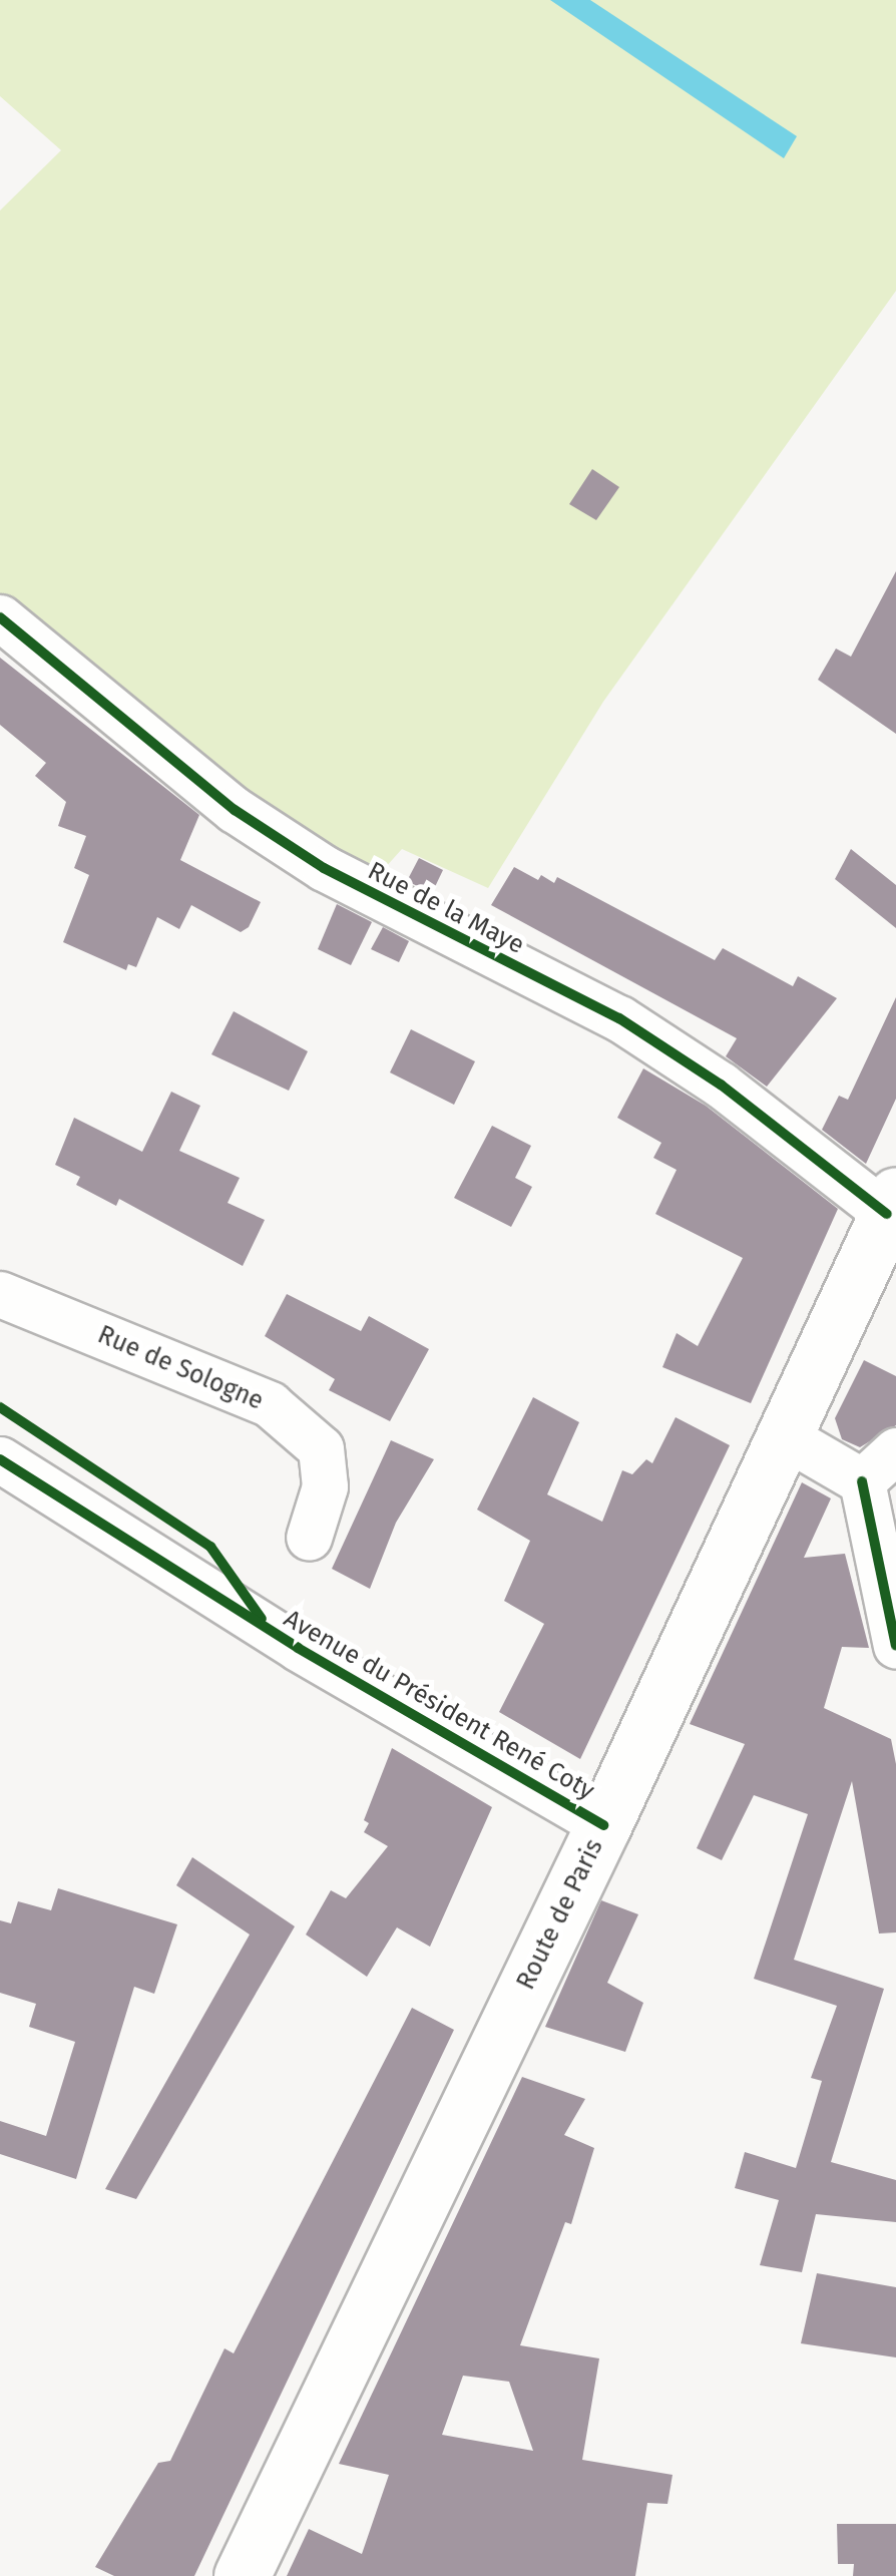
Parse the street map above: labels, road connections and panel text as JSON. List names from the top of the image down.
{
  "streets": {
    "main road": ["Route de Paris"],
    "street": ["Rue de la Maye", "Rue de Sologne", "Avenue du Président René Coty"]
  },
  "crossings": [
    ["Rue de la Maye", "Route de Paris"],
    ["Avenue du Président René Coty", "Route de Paris"]
  ]
}
